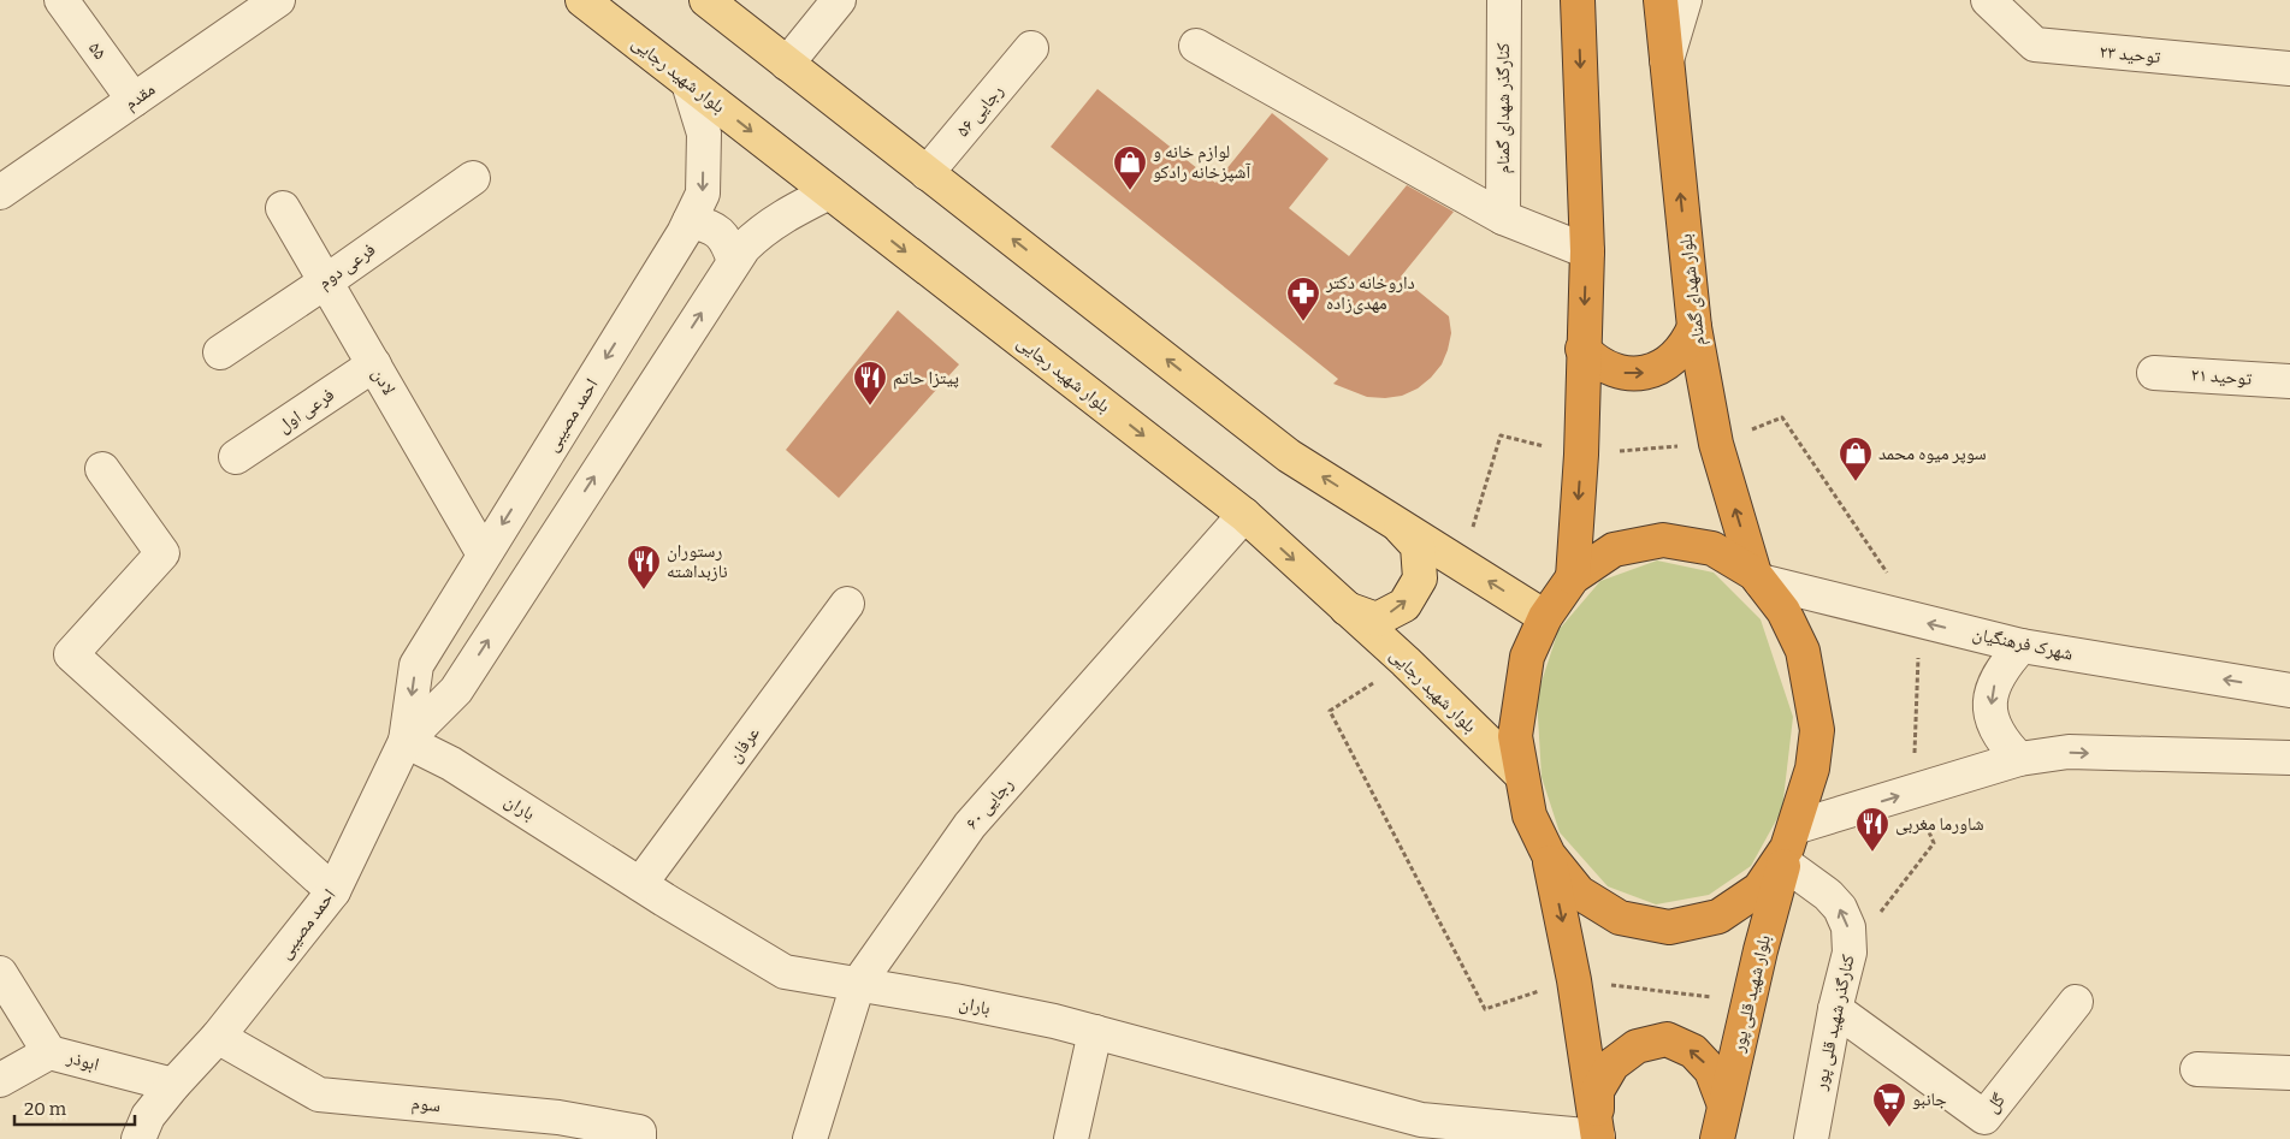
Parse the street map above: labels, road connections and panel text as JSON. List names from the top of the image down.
{
  "streets": {
    "highway": ["بلوار شهدای گمنام", "بلوار شهید قلی پور"],
    "main road": ["بلوار شهید رجایی"],
    "street": [
      "۵۵",
      "توحید ۲۳",
      "مقدم",
      "کنارگذر شهدای گمنام",
      "رجایی ۵۶",
      "فرعی دوم",
      "توحید ۲۱",
      "لادن",
      "فرعی اول",
      "احمد مصیبی",
      "شهرک فرهنگیان",
      "عرفان",
      "رجایی ۶۰",
      "باران",
      "کنارگذر شهید قلی پور",
      "ابوذر",
      "گل",
      "سوم"
    ]
  },
  "crossings": [
    ["۵۵", "مقدم"],
    ["بلوار شهید رجایی", "احمد مصیبی"],
    ["بلوار شهید رجایی", "رجایی ۶۰"],
    ["فرعی دوم", "لادن"],
    ["بلوار شهدای گمنام", "شهرک فرهنگیان"],
    ["لادن", "فرعی اول"],
    ["لادن", "احمد مصیبی"],
    ["احمد مصیبی", "باران"],
    ["احمد مصیبی", "ابوذر"],
    ["احمد مصیبی", "سوم"],
    ["عرفان", "باران"],
    ["رجایی ۶۰", "باران"],
    ["بلوار شهید قلی پور", "کنارگذر شهید قلی پور"],
    ["کنارگذر شهید قلی پور", "گل"]
  ],
  "one_way": ["کنارگذر شهید قلی پور"],
  "places": {
    "shop": ["لوازم خانه و آشپزخانه رادکو", "سوپر میوه محمد"],
    "pharmacy": ["داروخانه دکتر مهدی‌زاده"],
    "restaurant": ["پیتزا حاتم", "رستوران نازبداشته", "شاورما مغربی"],
    "supermarket": ["جانبو"]
  },
  "scale_bar": "20 m"
}
